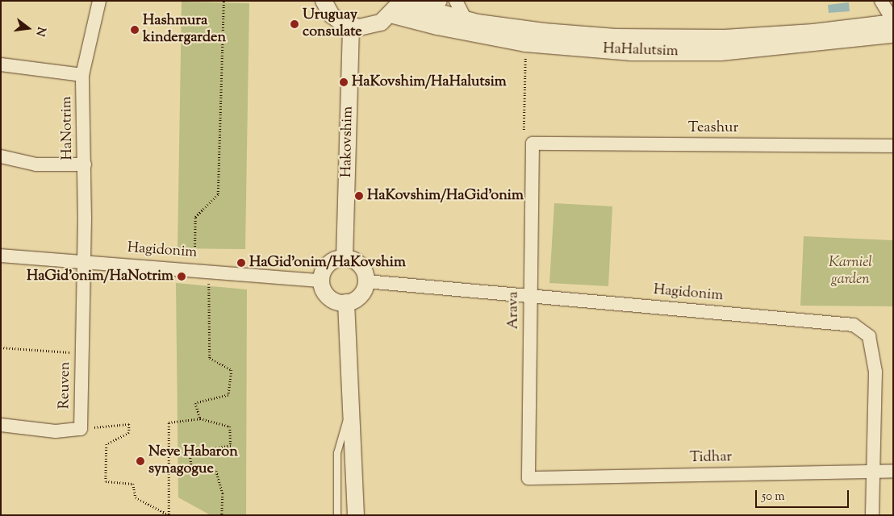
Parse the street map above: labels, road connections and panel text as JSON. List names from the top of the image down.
{
  "streets": {
    "street": [
      "HaHalutsim",
      "HaNotrim",
      "Teashur",
      "Hakovshim",
      "Hagidonim",
      "Arava",
      "Reuven",
      "Tidhar"
    ]
  },
  "crossings": [
    ["HaNotrim", "Hagidonim"],
    ["HaNotrim", "Reuven"],
    ["Teashur", "Arava"],
    ["Hakovshim", "Hagidonim"],
    ["Hagidonim", "Arava"],
    ["Hagidonim", "Reuven"],
    ["Hagidonim", "Tidhar"],
    ["Arava", "Tidhar"]
  ],
  "parks": ["Karniel garden"],
  "places": [
    "Uruguay consulate",
    "Hashmura kindergarden",
    "HaKovshim/HaHalutsim",
    "HaKovshim/HaGid'onim",
    "HaGid'onim/HaKovshim",
    "HaGid'onim/HaNotrim",
    "Neve Habaron synagogue"
  ],
  "scale_bar": "50 m",
  "north": "right"
}
